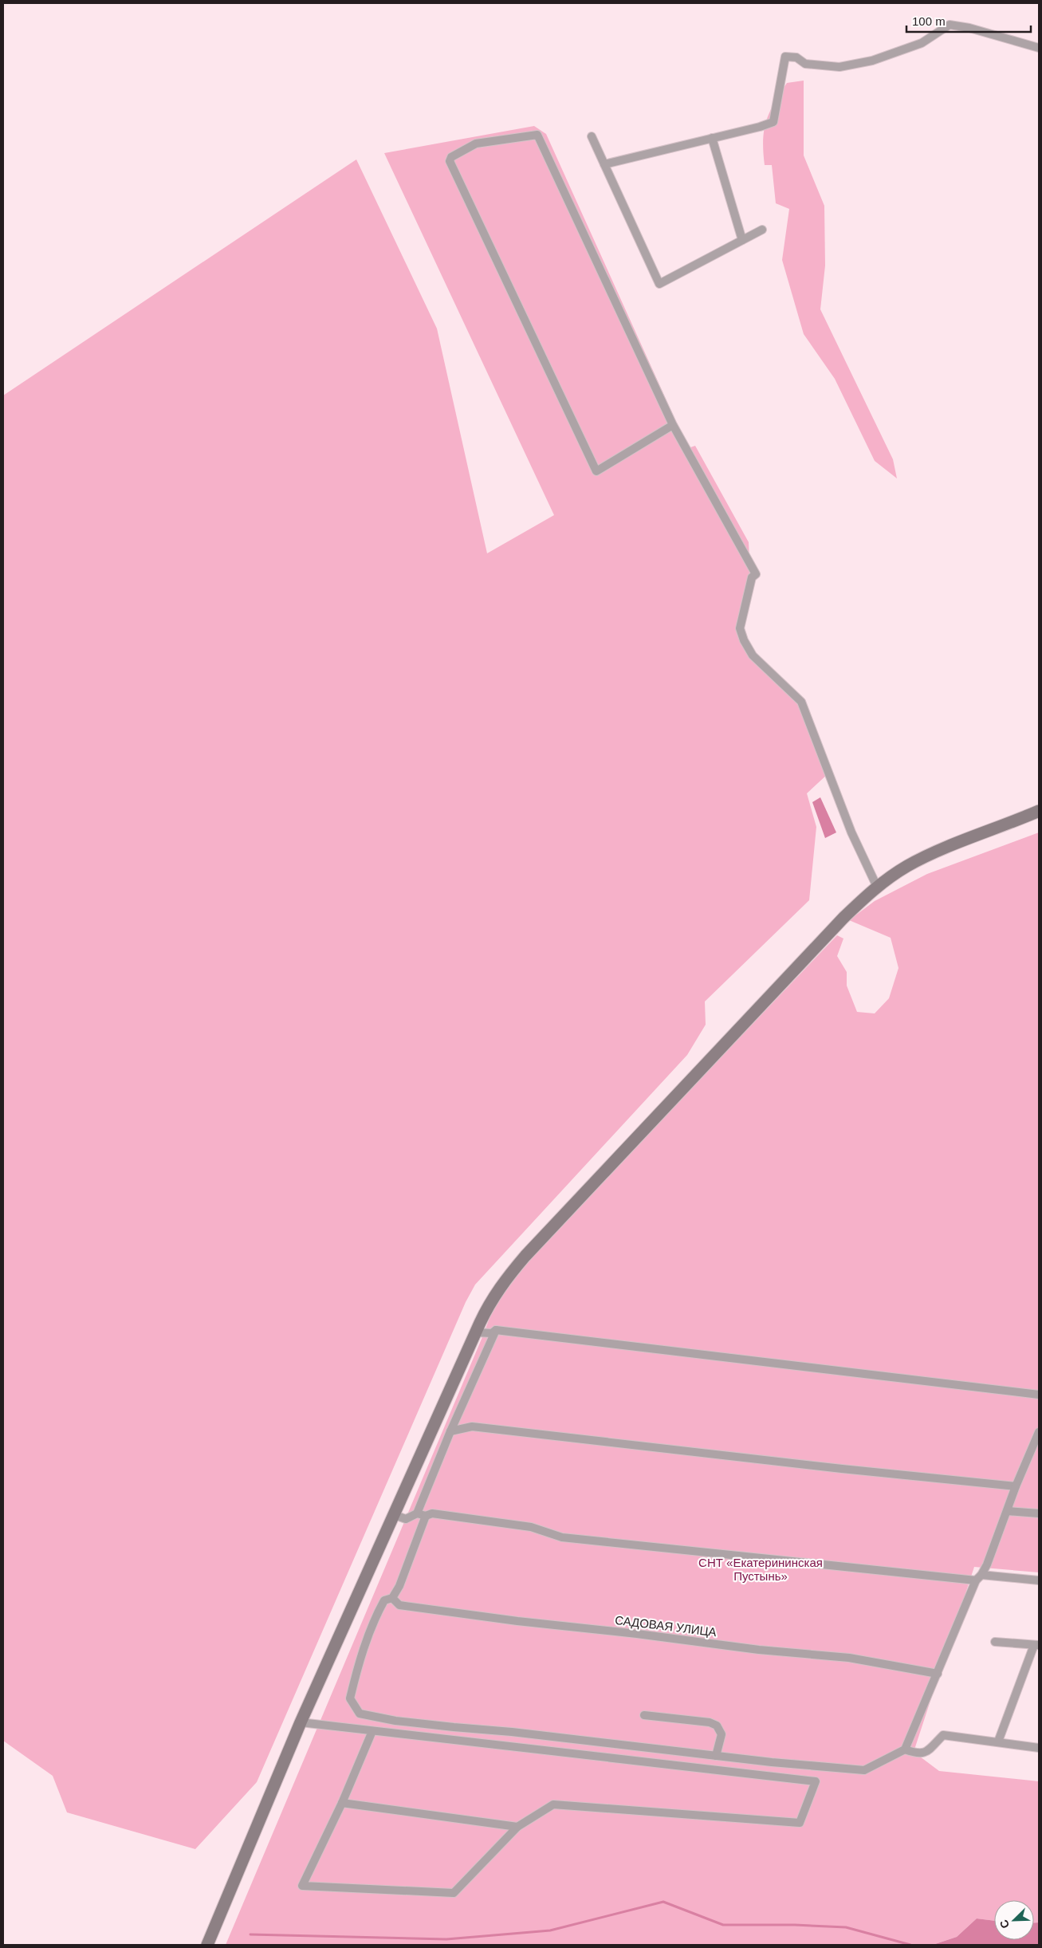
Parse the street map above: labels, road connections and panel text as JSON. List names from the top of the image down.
{
  "streets": {
    "street": ["САДОВАЯ УЛИЦА"]
  },
  "parks": ["СНТ «Екатерининская Пустынь»"],
  "scale_bar": "100 m",
  "north": "bottom left"
}
